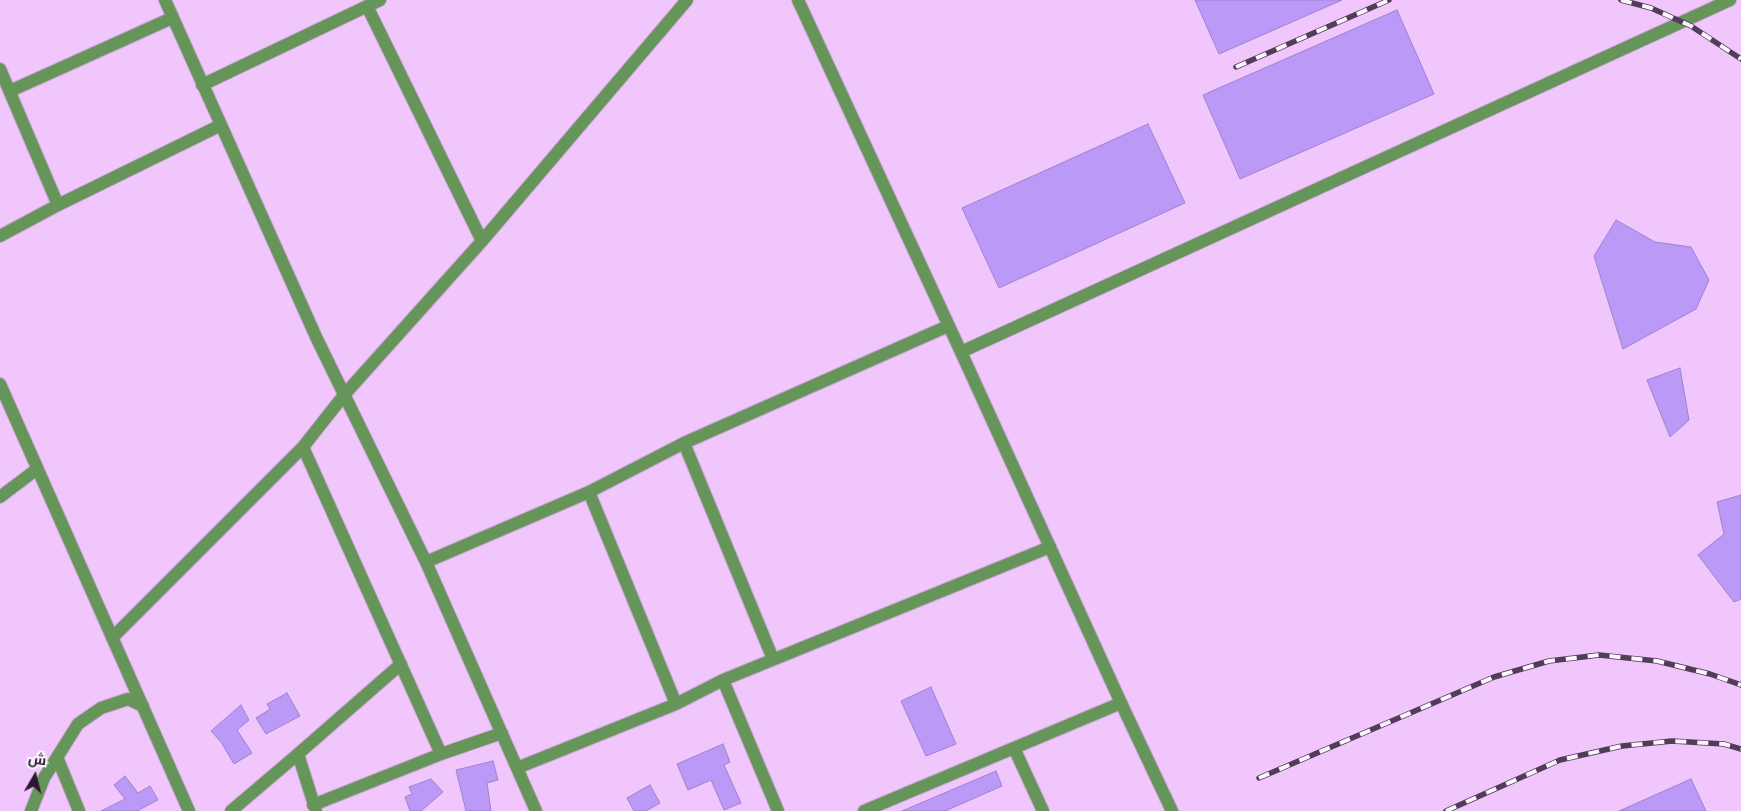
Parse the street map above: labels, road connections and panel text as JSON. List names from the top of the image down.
{
  "north": "top"
}
